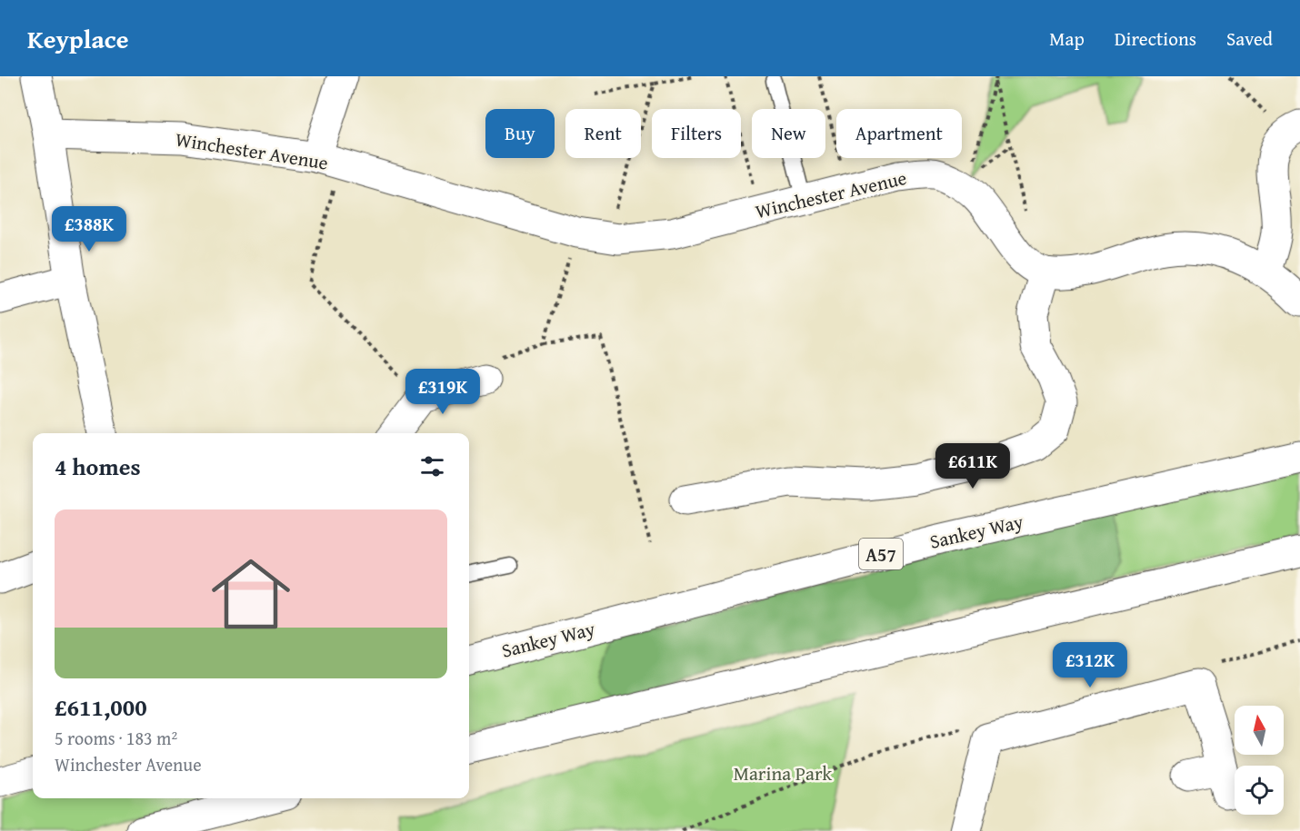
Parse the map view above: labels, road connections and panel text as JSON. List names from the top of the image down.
{
  "streets": {
    "main road": ["Winchester Avenue", "Sankey Way", "A57"]
  },
  "parks": ["Marina Park"],
  "north": "top",
  "page": {
    "header": "Keyplace",
    "nav": ["Map", "Directions", "Saved"],
    "chip": [
      "Buy",
      "Rent",
      "Filters",
      "New",
      "Apartment"
    ],
    "price": [
      "£388K",
      "£319K",
      "£611K",
      "£312K"
    ],
    "heading": "4 homes",
    "list": [
      {
        "name": "£611,000",
        "note": "5 rooms · 183 m² · Winchester Avenue"
      }
    ]
  }
}
